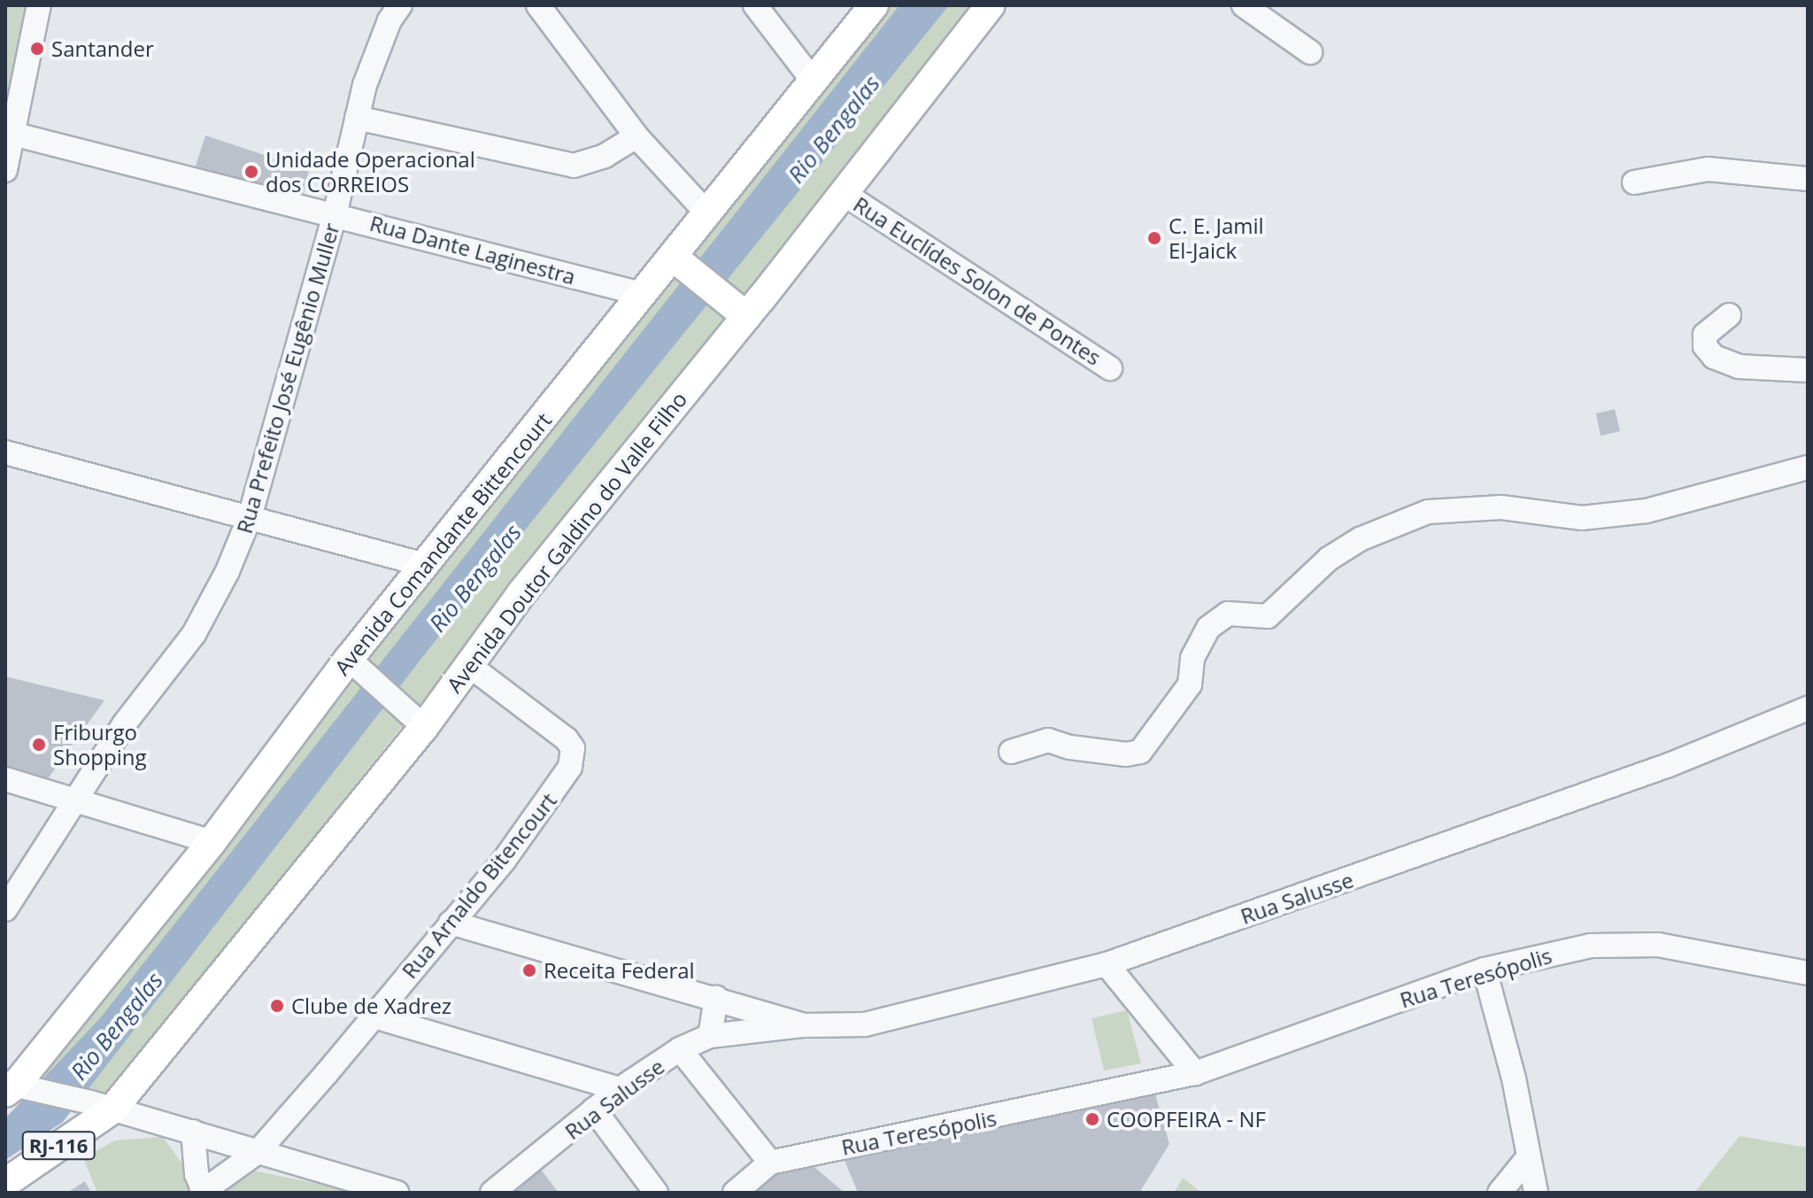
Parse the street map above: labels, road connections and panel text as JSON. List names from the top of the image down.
{
  "streets": {
    "main road": ["Avenida Doutor Galdino do Valle Filho", "Avenida Comandante Bittencourt", "RJ-116"],
    "street": [
      "Rua Dante Laginestra",
      "Rua Euclídes Solon de Pontes",
      "Rua Prefeito José Eugênio Muller",
      "Rua Arnaldo Bitencourt",
      "Rua Salusse",
      "Rua Teresópolis"
    ]
  },
  "crossings": [
    ["Rua Dante Laginestra", "Rua Prefeito José Eugênio Muller"],
    ["Rua Dante Laginestra", "Avenida Comandante Bittencourt"],
    ["Rua Euclídes Solon de Pontes", "Avenida Doutor Galdino do Valle Filho"],
    ["Avenida Doutor Galdino do Valle Filho", "Rua Arnaldo Bitencourt"],
    ["Avenida Doutor Galdino do Valle Filho", "RJ-116"]
  ],
  "water": ["Rio Bengalas"],
  "places": [
    "Santander",
    "Unidade Operacional dos CORREIOS",
    "C. E. Jamil El-Jaick",
    "Friburgo Shopping",
    "Receita Federal",
    "Clube de Xadrez",
    "COOPFEIRA - NF"
  ]
}
